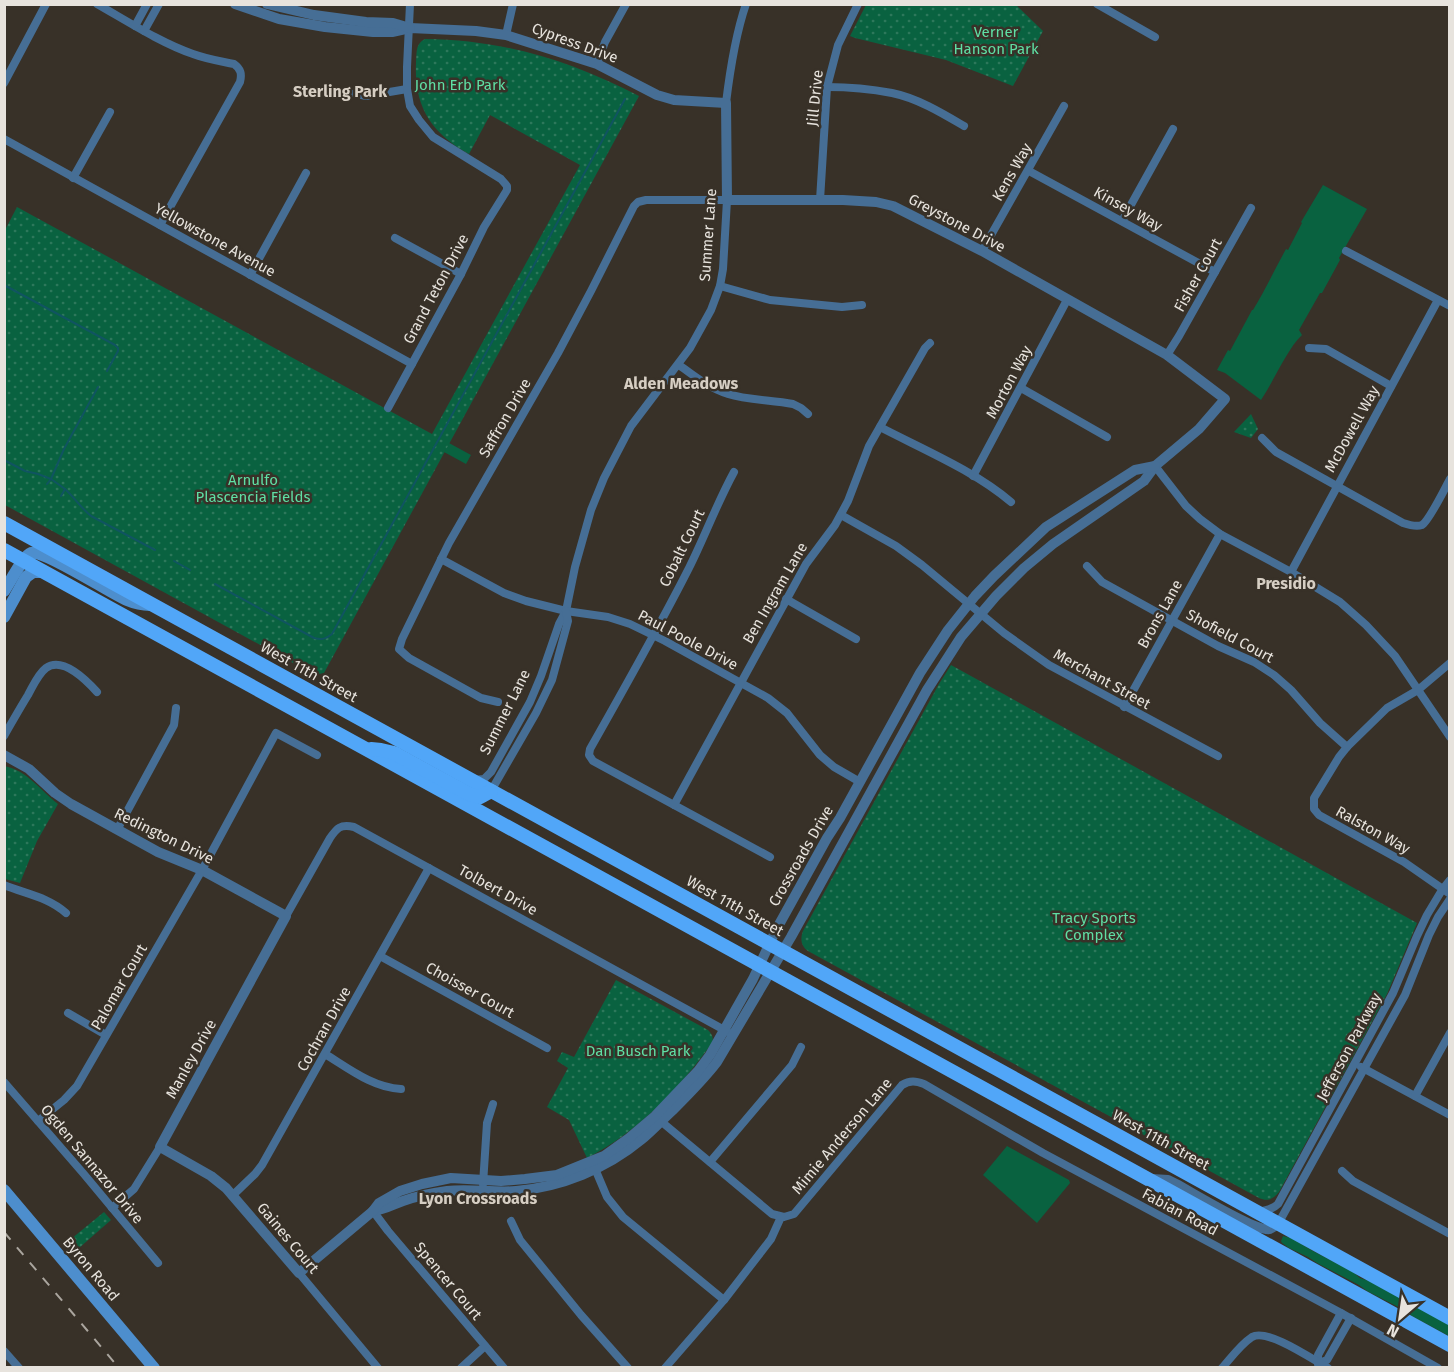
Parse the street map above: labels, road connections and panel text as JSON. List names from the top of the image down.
{
  "streets": {
    "main road": ["West 11th Street", "Byron Road"],
    "street": [
      "Cypress Drive",
      "Jill Drive",
      "Kens Way",
      "Kinsey Way",
      "Greystone Drive",
      "Summer Lane",
      "Yellowstone Avenue",
      "Fisher Court",
      "Grand Teton Drive",
      "Morton Way",
      "Saffron Drive",
      "McDowell Way",
      "Cobalt Court",
      "Ben Ingram Lane",
      "Brons Lane",
      "Shofield Court",
      "Paul Poole Drive",
      "Merchant Street",
      "Ralston Way",
      "Redington Drive",
      "Crossroads Drive",
      "Tolbert Drive",
      "Palomar Court",
      "Choisser Court",
      "Cochran Drive",
      "Jefferson Parkway",
      "Manley Drive",
      "Mimie Anderson Lane",
      "Ogden Sannazor Drive",
      "Fabian Road",
      "Gaines Court",
      "Spencer Court"
    ]
  },
  "crossings": [
    ["Cypress Drive", "Summer Lane"],
    ["Jill Drive", "Greystone Drive"],
    ["Kens Way", "Kinsey Way"],
    ["Kens Way", "Greystone Drive"],
    ["Kinsey Way", "Fisher Court"],
    ["Greystone Drive", "Summer Lane"],
    ["Greystone Drive", "Fisher Court"],
    ["Greystone Drive", "Morton Way"],
    ["Greystone Drive", "Saffron Drive"],
    ["Greystone Drive", "Crossroads Drive"],
    ["Summer Lane", "Paul Poole Drive"],
    ["Summer Lane", "West 11th Street"],
    ["Yellowstone Avenue", "Grand Teton Drive"],
    ["Saffron Drive", "Paul Poole Drive"],
    ["Cobalt Court", "Ben Ingram Lane"],
    ["Cobalt Court", "Paul Poole Drive"],
    ["Ben Ingram Lane", "Paul Poole Drive"],
    ["Ben Ingram Lane", "Merchant Street"],
    ["Brons Lane", "Shofield Court"],
    ["Brons Lane", "Merchant Street"],
    ["Shofield Court", "Ralston Way"],
    ["Paul Poole Drive", "Crossroads Drive"],
    ["West 11th Street", "Crossroads Drive"],
    ["West 11th Street", "Jefferson Parkway"],
    ["Merchant Street", "Crossroads Drive"],
    ["Ralston Way", "Jefferson Parkway"],
    ["Redington Drive", "Tolbert Drive"],
    ["Redington Drive", "Palomar Court"],
    ["Redington Drive", "Manley Drive"],
    ["Crossroads Drive", "Tolbert Drive"],
    ["Crossroads Drive", "Gaines Court"],
    ["Crossroads Drive", "Spencer Court"],
    ["Tolbert Drive", "Cochran Drive"],
    ["Tolbert Drive", "Manley Drive"],
    ["Palomar Court", "Ogden Sannazor Drive"],
    ["Choisser Court", "Cochran Drive"],
    ["Cochran Drive", "Gaines Court"],
    ["Manley Drive", "Ogden Sannazor Drive"],
    ["Manley Drive", "Gaines Court"],
    ["Mimie Anderson Lane", "Fabian Road"]
  ],
  "districts": [
    "Sterling Park",
    "Alden Meadows",
    "Presidio",
    "Lyon Crossroads"
  ],
  "parks": [
    "Verner Hanson Park",
    "John Erb Park",
    "Arnulfo Plascencia Fields",
    "Tracy Sports Complex",
    "Dan Busch Park"
  ],
  "north": "bottom left"
}
